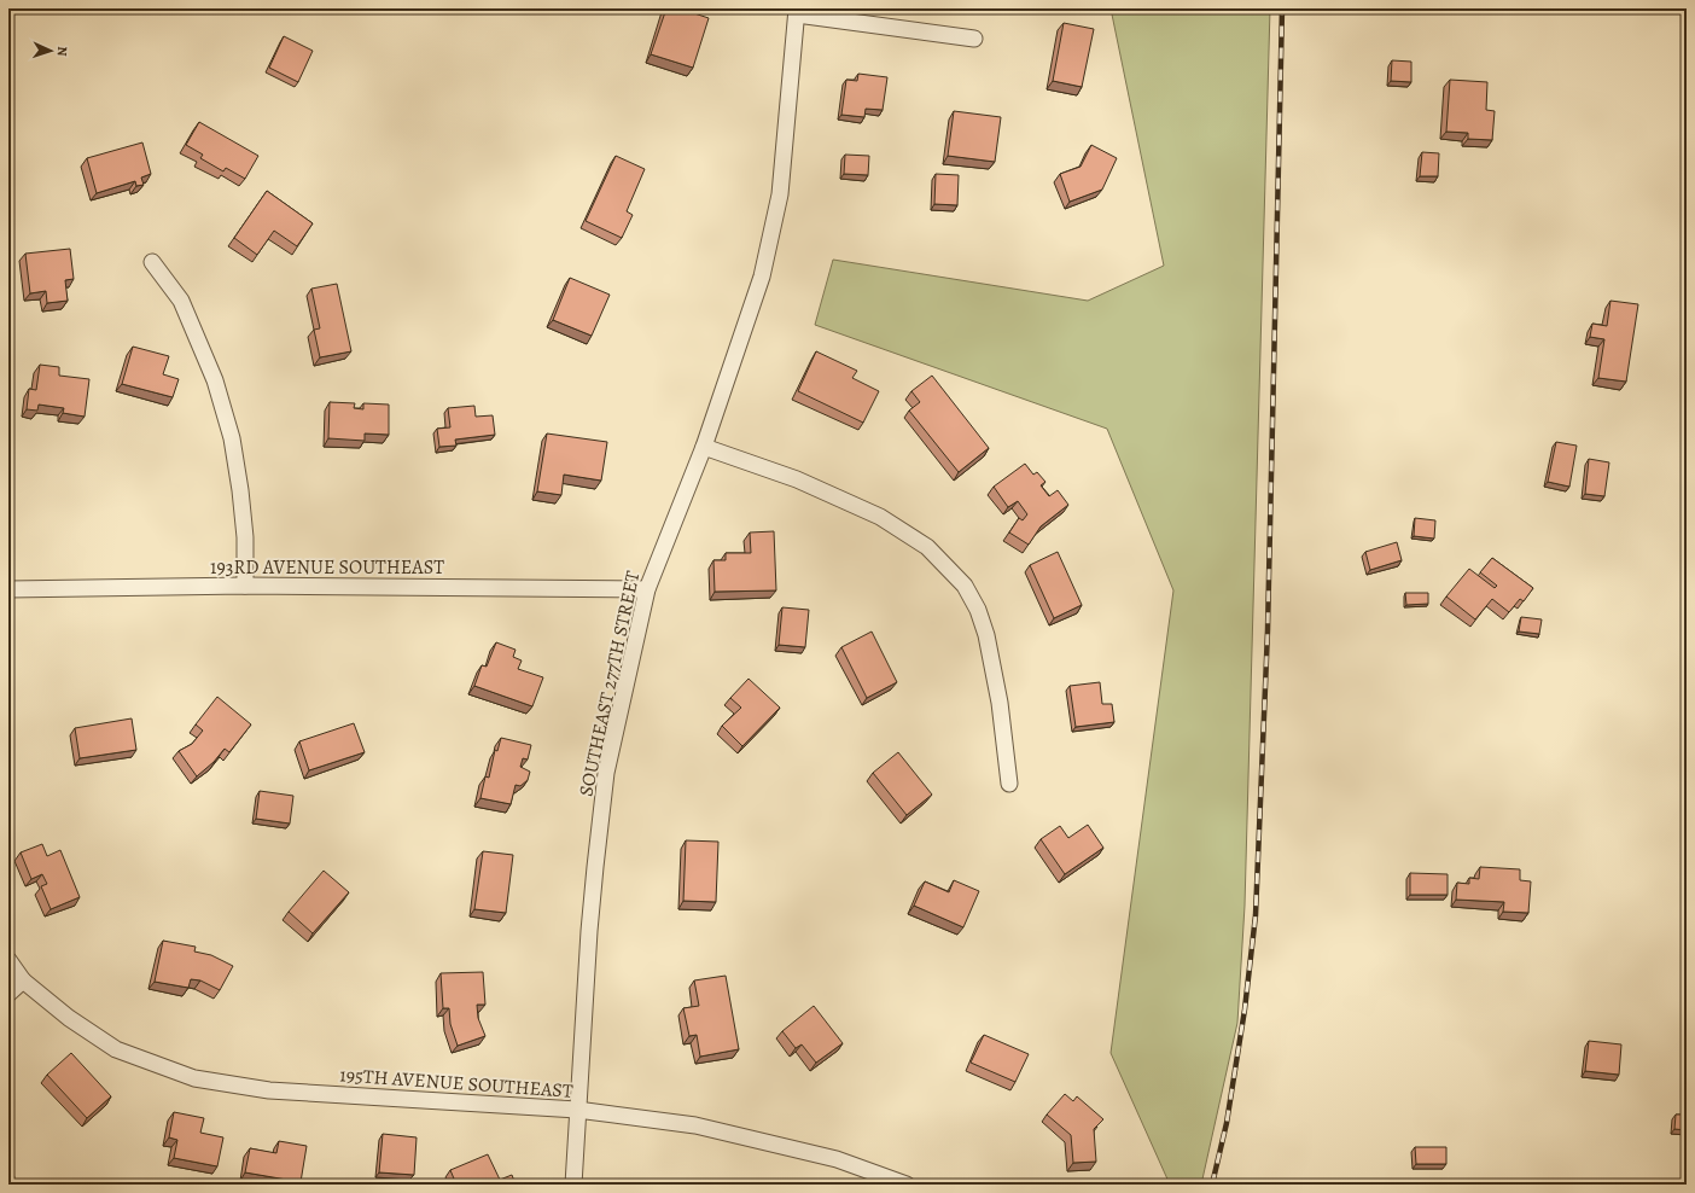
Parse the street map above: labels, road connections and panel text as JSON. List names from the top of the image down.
{
  "streets": {
    "street": ["193RD AVENUE SOUTHEAST", "SOUTHEAST 277TH STREET", "195TH AVENUE SOUTHEAST"]
  },
  "crossings": [
    ["193RD AVENUE SOUTHEAST", "SOUTHEAST 277TH STREET"],
    ["SOUTHEAST 277TH STREET", "195TH AVENUE SOUTHEAST"]
  ],
  "north": "right"
}
